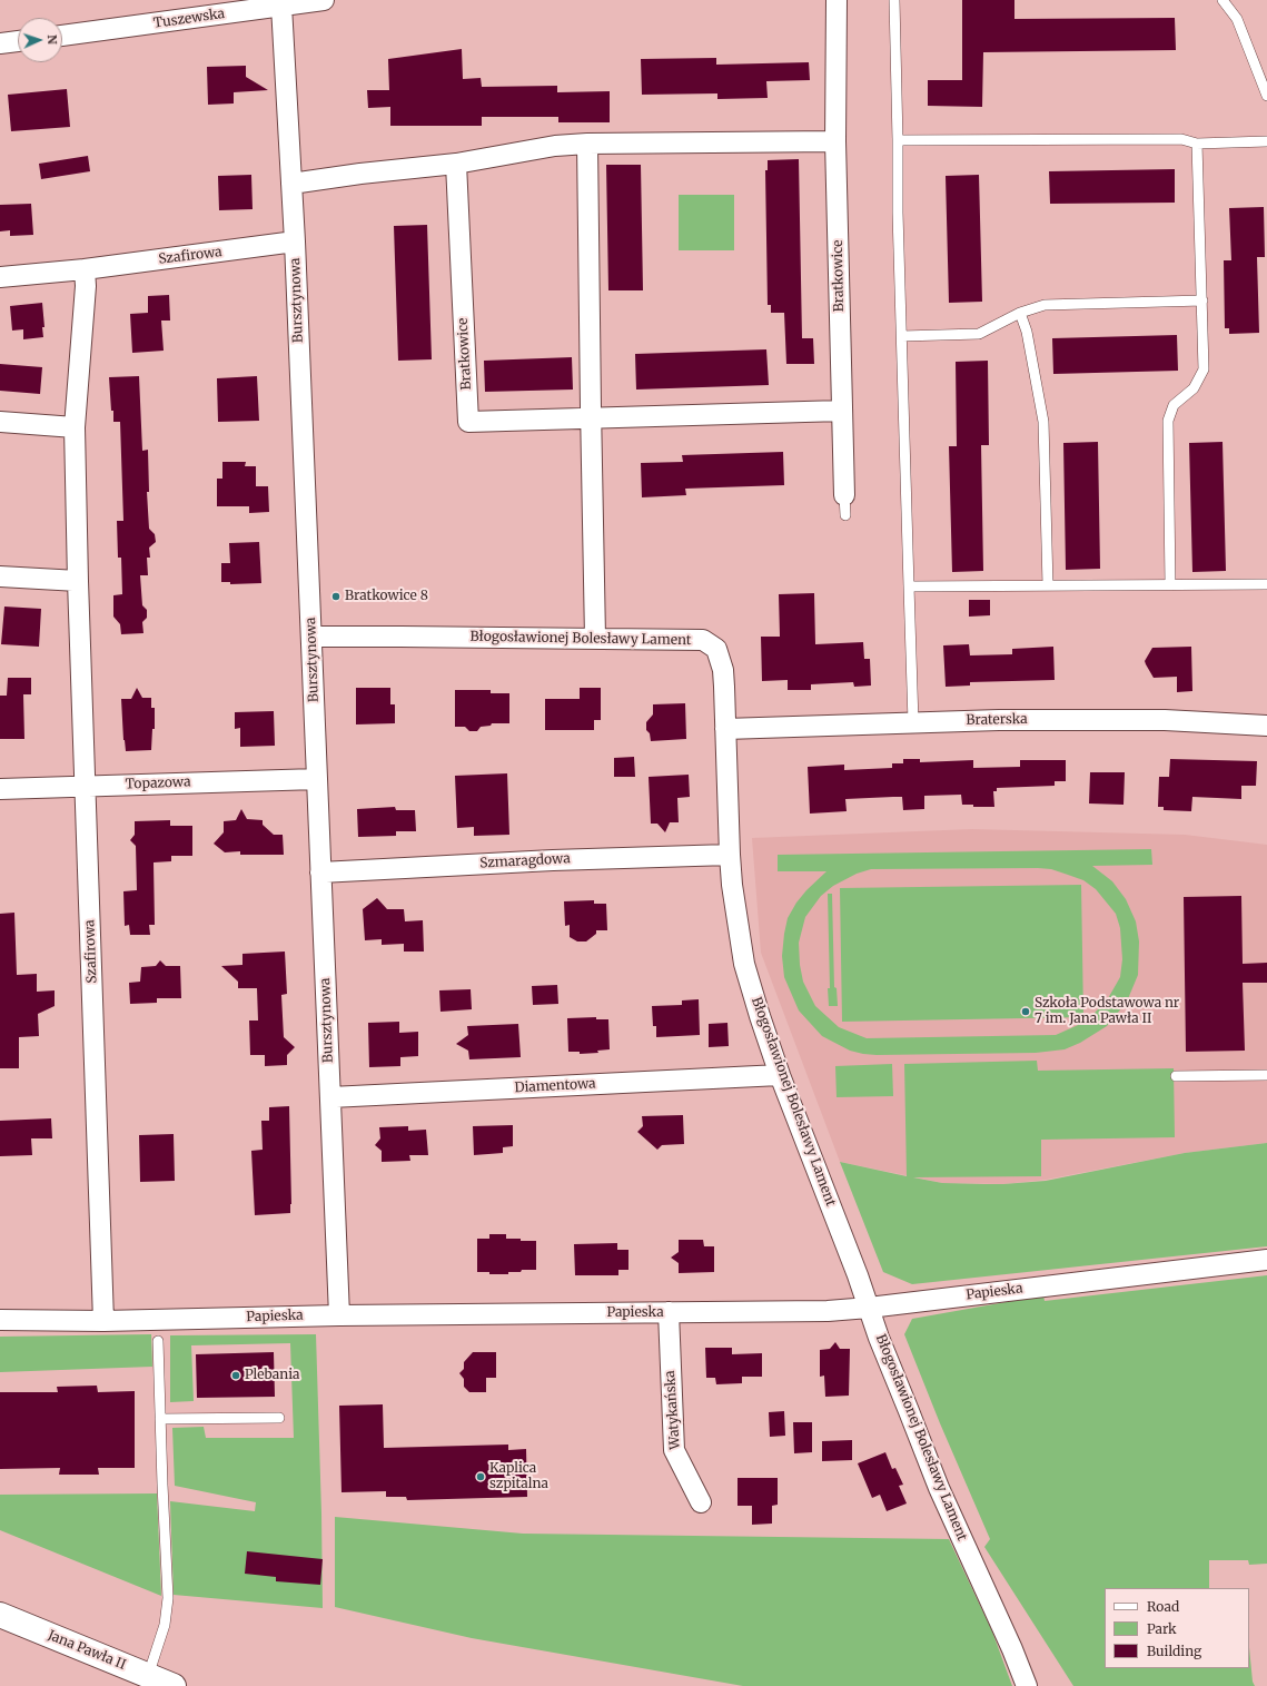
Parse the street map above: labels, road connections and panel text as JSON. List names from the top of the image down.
{
  "streets": {
    "street": [
      "Tuszewska",
      "Szafirowa",
      "Bratkowice",
      "Bursztynowa",
      "Błogosławionej Bolesławy Lament",
      "Braterska",
      "Topazowa",
      "Szmaragdowa",
      "Diamentowa",
      "Papieska",
      "Watykańska",
      "Jana Pawła II"
    ]
  },
  "crossings": [
    ["Tuszewska", "Bursztynowa"],
    ["Szafirowa", "Bursztynowa"],
    ["Szafirowa", "Topazowa"],
    ["Szafirowa", "Papieska"],
    ["Bursztynowa", "Błogosławionej Bolesławy Lament"],
    ["Bursztynowa", "Topazowa"],
    ["Bursztynowa", "Szmaragdowa"],
    ["Bursztynowa", "Diamentowa"],
    ["Bursztynowa", "Papieska"],
    ["Błogosławionej Bolesławy Lament", "Braterska"],
    ["Błogosławionej Bolesławy Lament", "Szmaragdowa"],
    ["Błogosławionej Bolesławy Lament", "Diamentowa"],
    ["Błogosławionej Bolesławy Lament", "Papieska"],
    ["Papieska", "Watykańska"]
  ],
  "places": [
    "Bratkowice 8",
    "Szkoła Podstawowa nr 7 im. Jana Pawła II",
    "Plebania",
    "Kaplica szpitalna"
  ],
  "legend": ["Road", "Park", "Building"],
  "north": "right"
}
